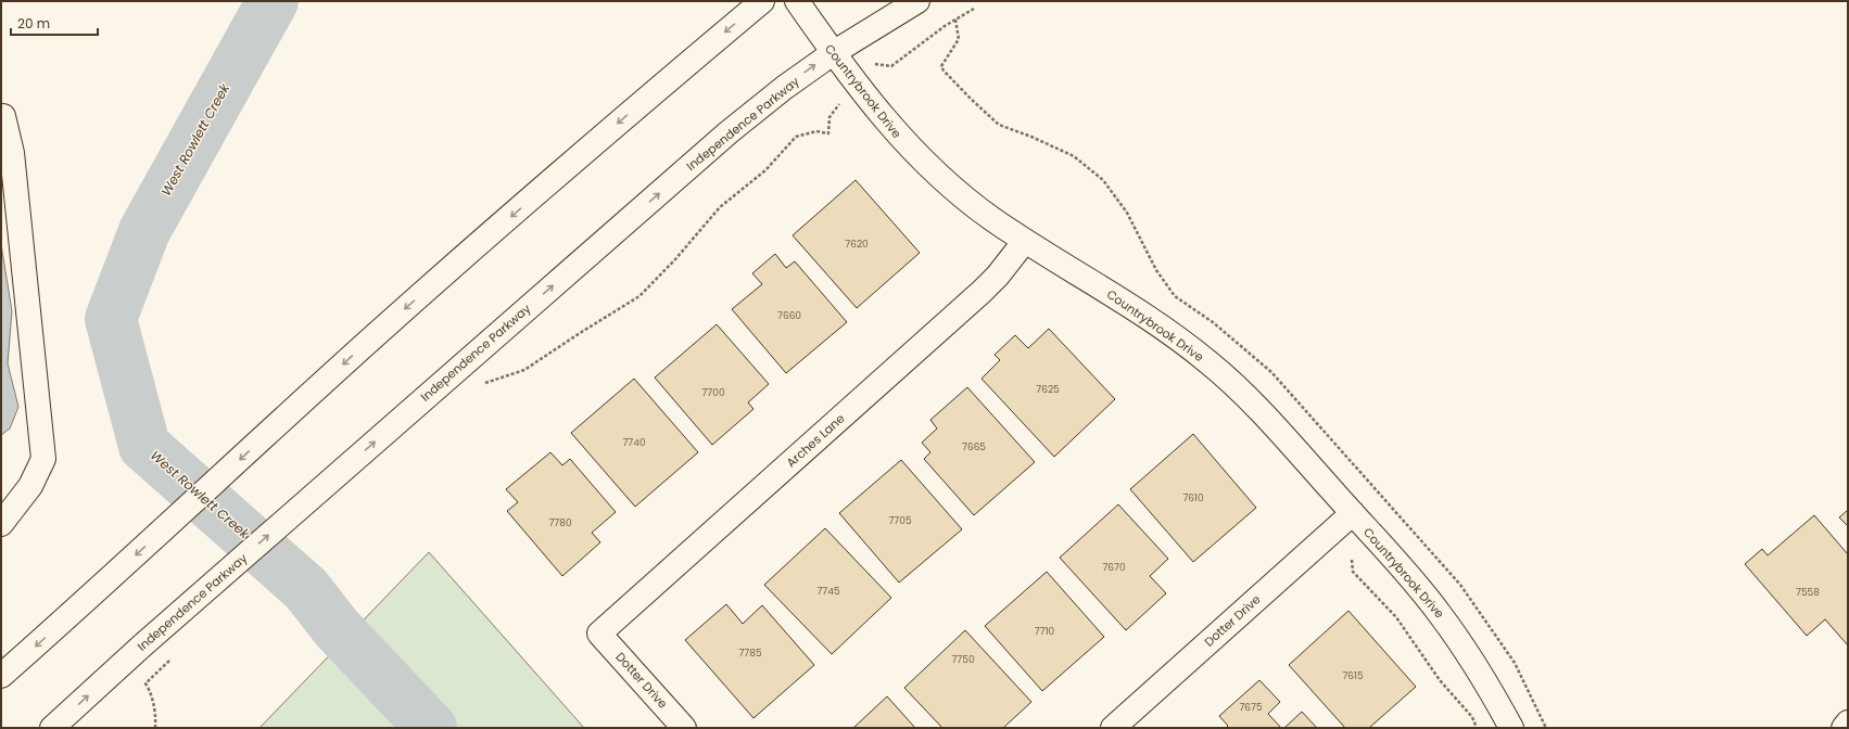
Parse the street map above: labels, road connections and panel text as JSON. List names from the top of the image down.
{
  "streets": {
    "main road": [
      "Countrybrook Drive",
      "Independence Parkway",
      "Arches Lane",
      "Dotter Drive"
    ]
  },
  "crossings": [
    ["Countrybrook Drive", "Independence Parkway"],
    ["Countrybrook Drive", "Arches Lane"],
    ["Countrybrook Drive", "Dotter Drive"],
    ["Arches Lane", "Dotter Drive"]
  ],
  "water": ["West Rowlett Creek"],
  "house_numbers": [
    "7620",
    "7660",
    "7625",
    "7700",
    "7740",
    "7665",
    "7610",
    "7705",
    "7780",
    "7670",
    "7745",
    "7558",
    "7710",
    "7785",
    "7750",
    "7615",
    "7675"
  ],
  "scale_bar": "20 m"
}
